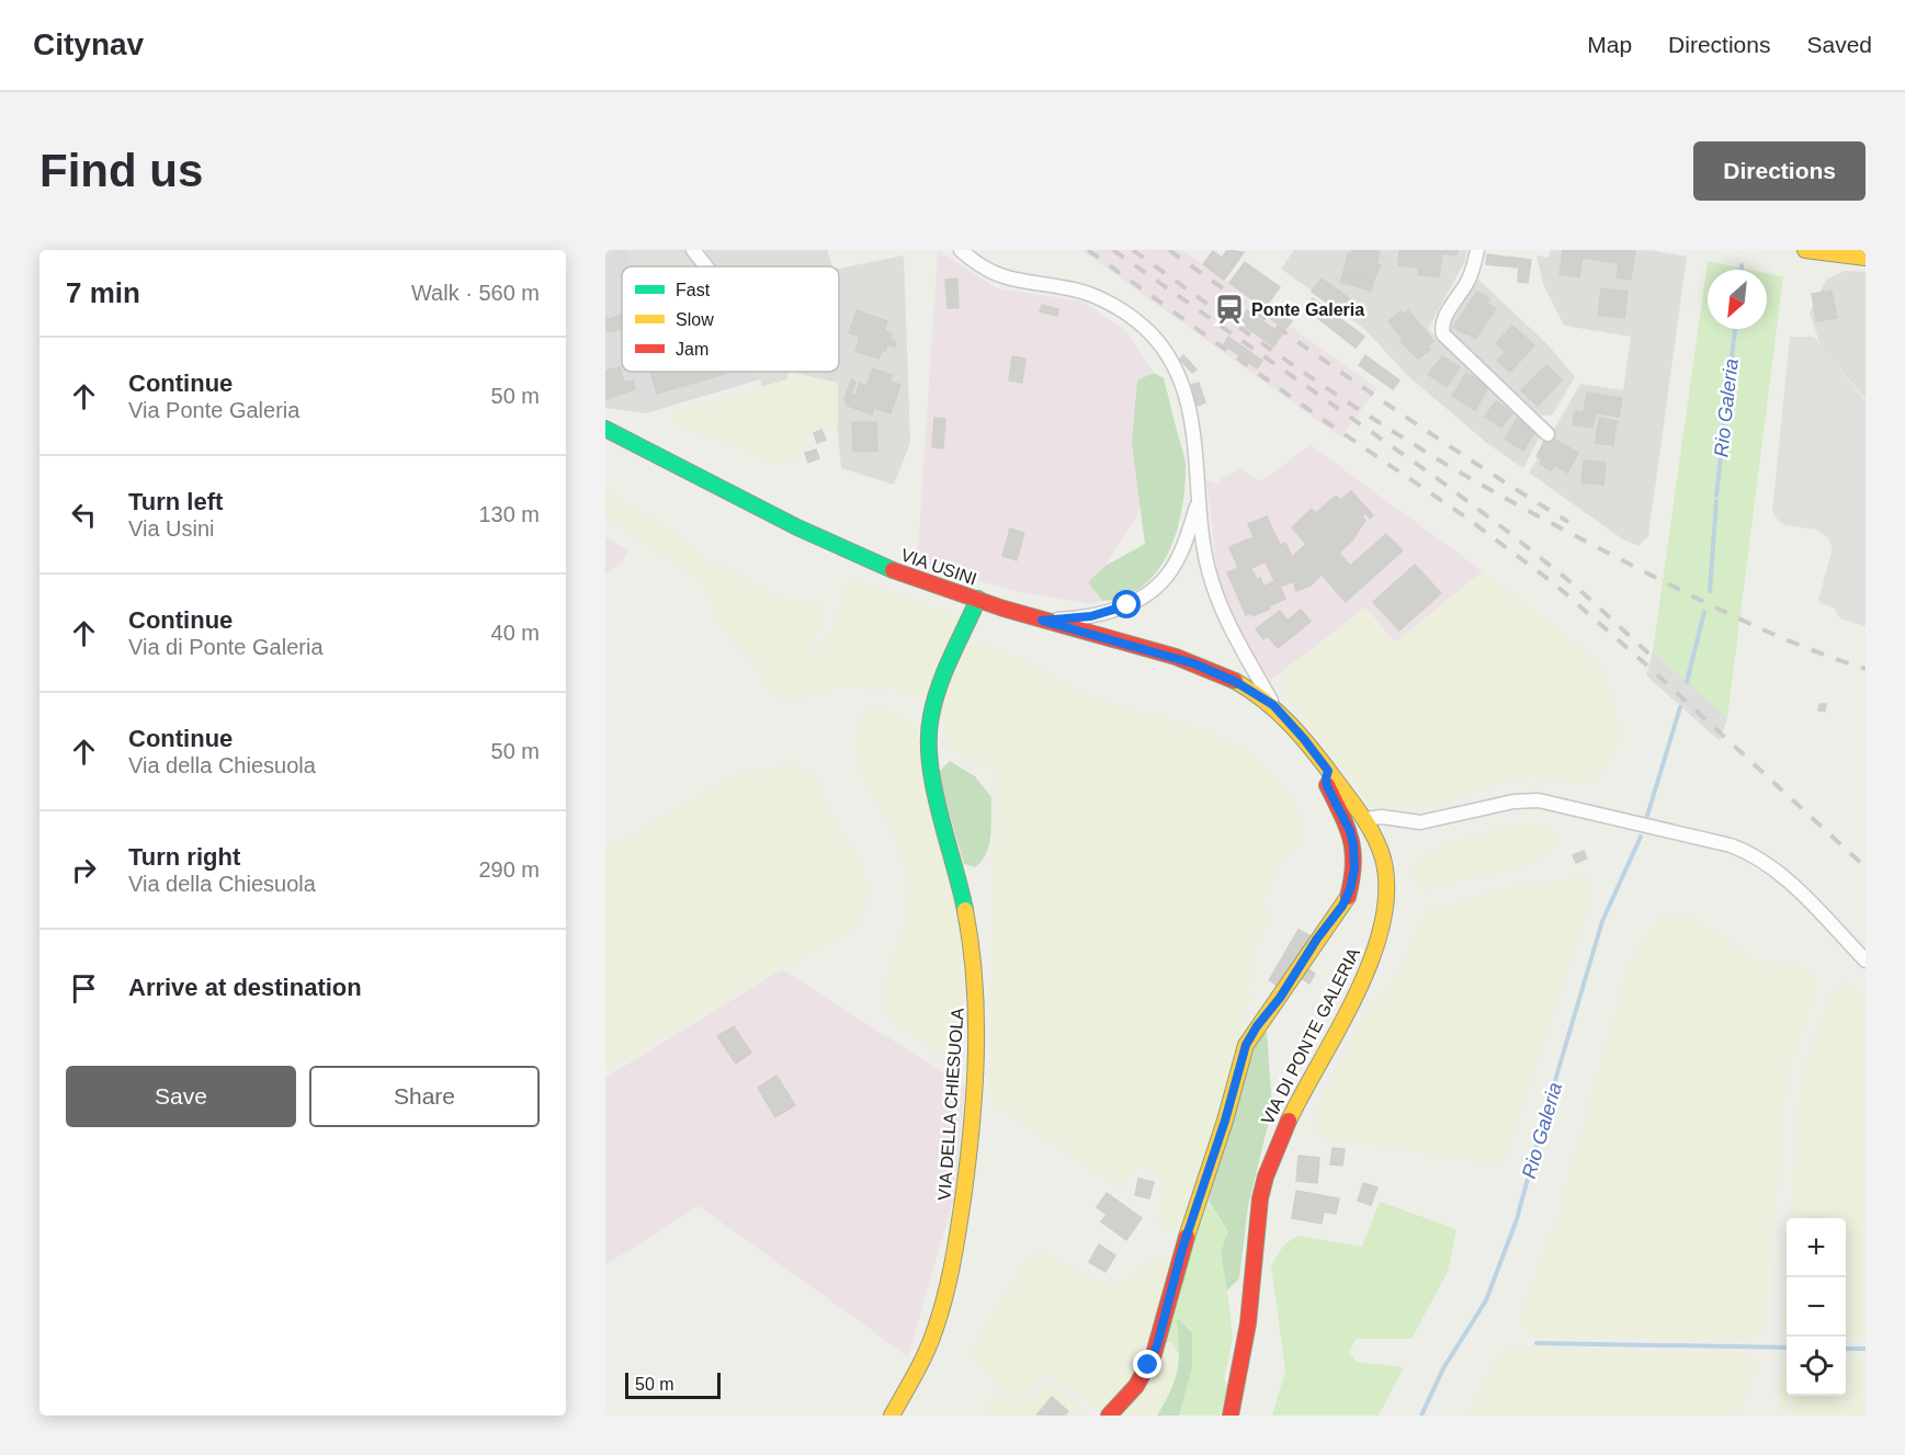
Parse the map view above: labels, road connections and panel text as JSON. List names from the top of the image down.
{
  "streets": {
    "main road": ["VIA USINI", "VIA DI PONTE GALERIA", "VIA DELLA CHIESUOLA"]
  },
  "crossings": [
    ["VIA USINI", "VIA DI PONTE GALERIA"],
    ["VIA USINI", "VIA DELLA CHIESUOLA"]
  ],
  "water": ["Rio Galeria"],
  "places": {
    "station": ["Ponte Galeria"]
  },
  "legend": ["Fast", "Slow", "Jam"],
  "scale_bar": "50 m",
  "north": "bottom left",
  "page": {
    "header": "Citynav",
    "nav": ["Map", "Directions", "Saved"],
    "buttons": [
      "Directions",
      ["Save", "Share"]
    ],
    "title": "Find us",
    "heading": ["7 min", "Walk · 560 m"],
    "list": [
      ["Continue", "Via Ponte Galeria", "50 m"],
      ["Turn left", "Via Usini", "130 m"],
      ["Continue", "Via di Ponte Galeria", "40 m"],
      ["Continue", "Via della Chiesuola", "50 m"],
      ["Turn right", "Via della Chiesuola", "290 m"],
      "Arrive at destination"
    ],
    "map_buttons": ["+", "−"],
    "scale": "50 m"
  }
}
